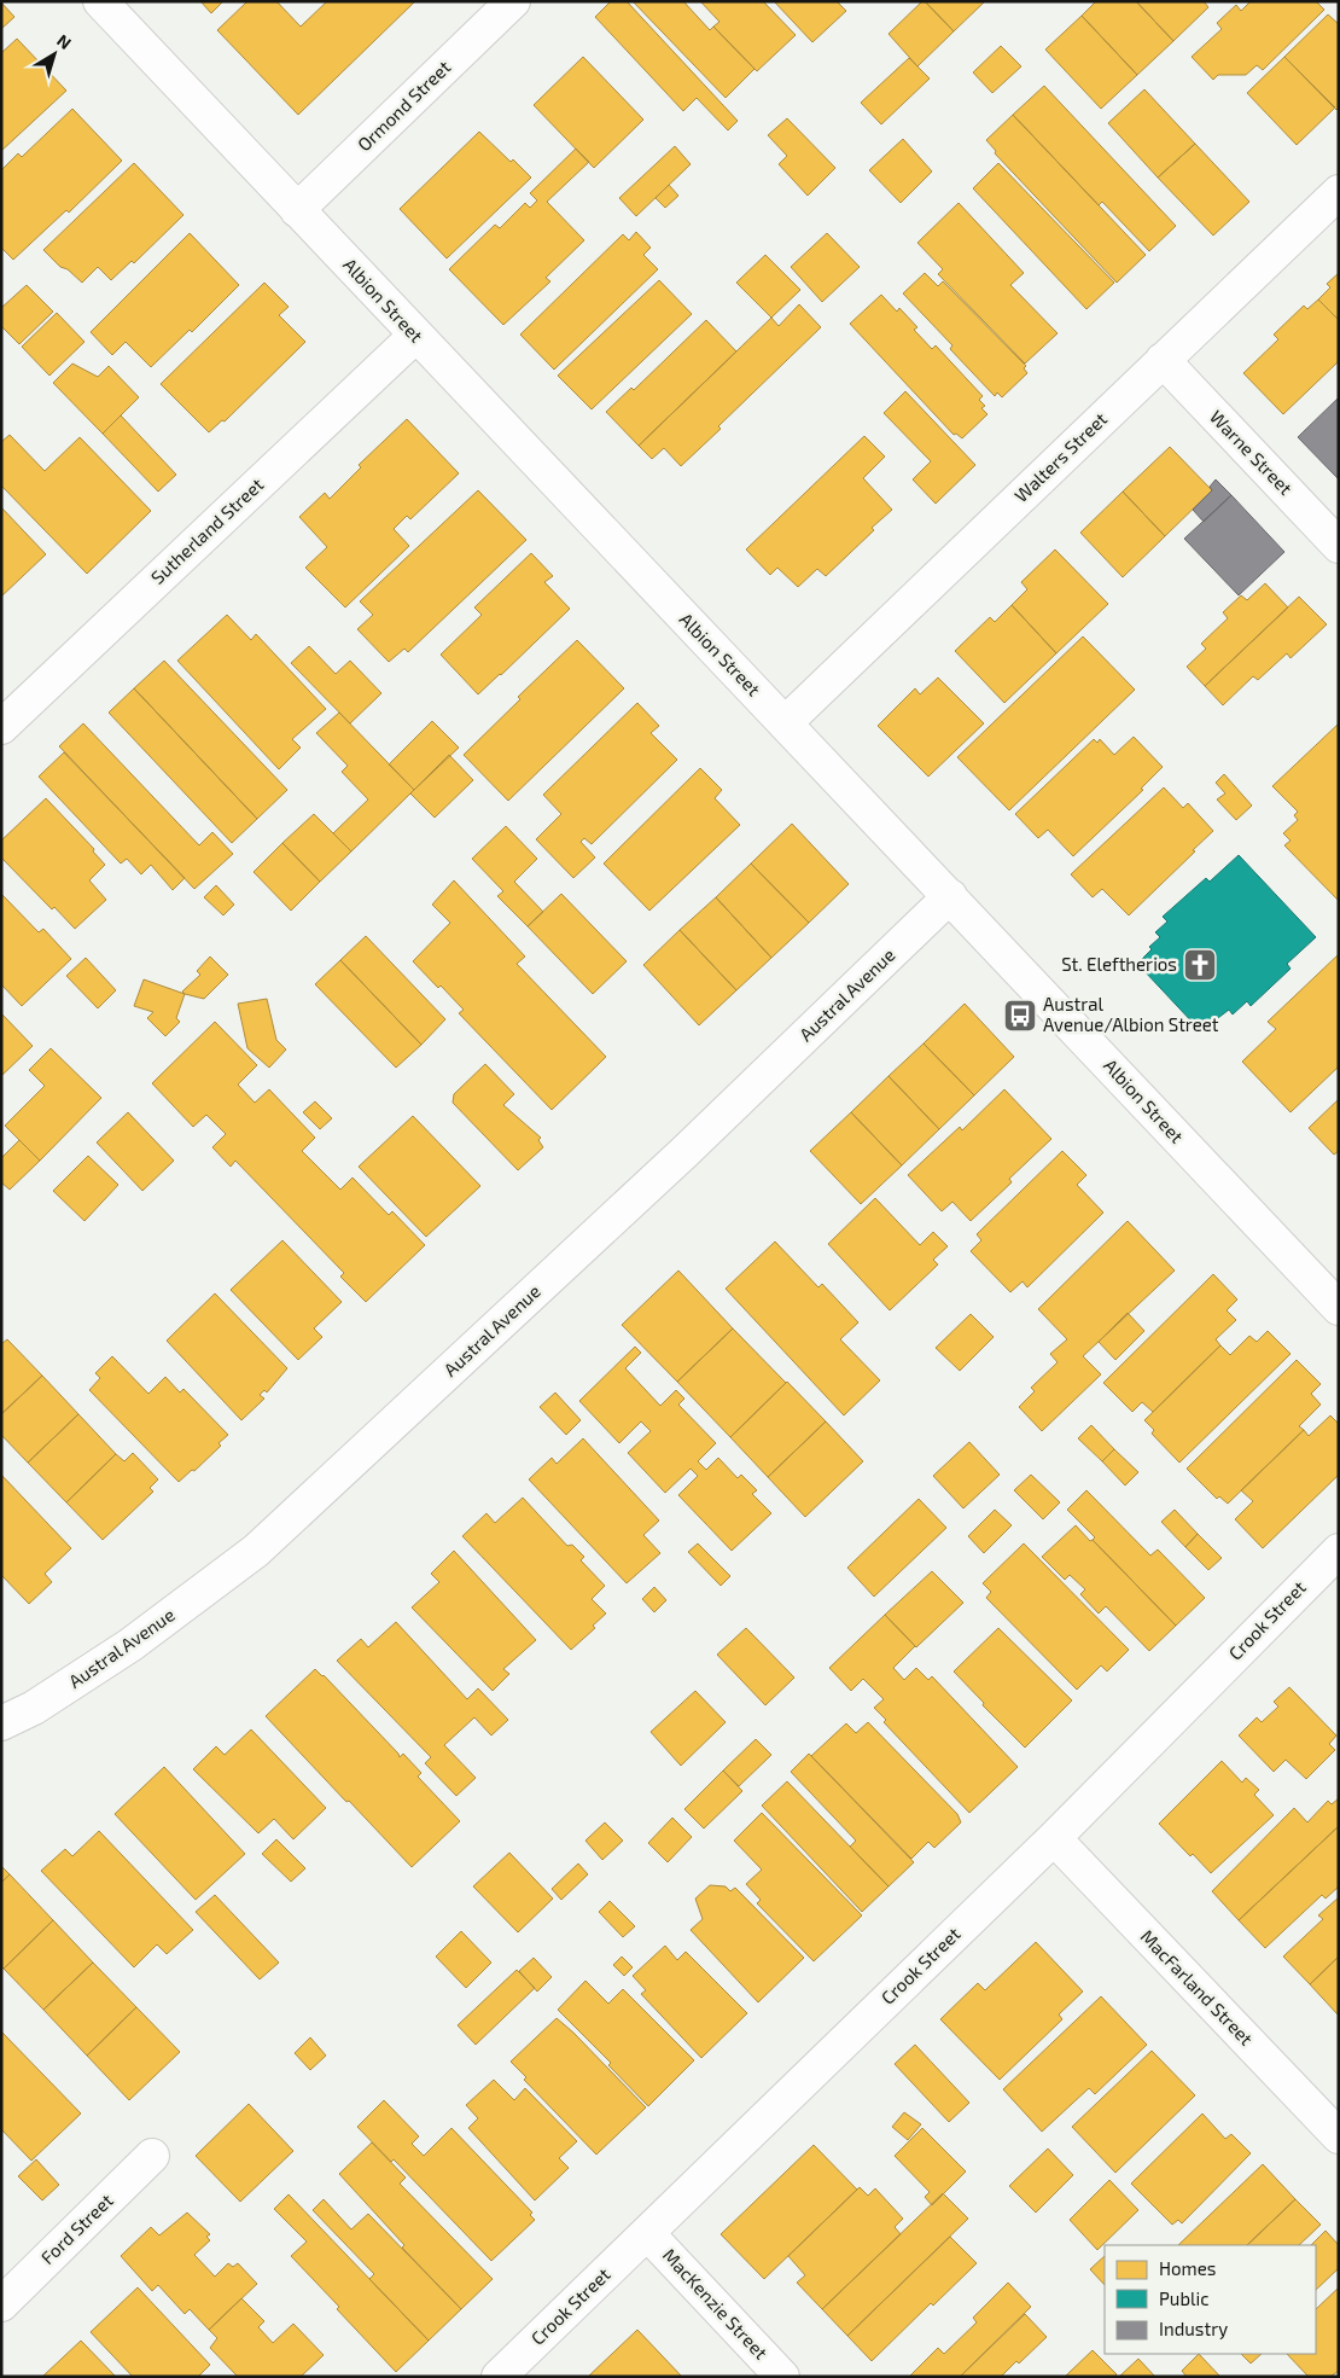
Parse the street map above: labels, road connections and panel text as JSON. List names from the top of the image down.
{
  "streets": {
    "street": [
      "Ormond Street",
      "Albion Street",
      "Warne Street",
      "Walters Street",
      "Sutherland Street",
      "Austral Avenue",
      "Crook Street",
      "MacFarland Street",
      "Ford Street",
      "MacKenzie Street"
    ]
  },
  "crossings": [
    ["Ormond Street", "Albion Street"],
    ["Albion Street", "Walters Street"],
    ["Albion Street", "Sutherland Street"],
    ["Albion Street", "Austral Avenue"],
    ["Warne Street", "Walters Street"],
    ["Crook Street", "MacFarland Street"],
    ["Crook Street", "MacKenzie Street"]
  ],
  "places": {
    "church": ["St. Eleftherios"],
    "bus stop": ["Austral Avenue/Albion Street"]
  },
  "legend": ["Homes", "Public", "Industry"],
  "north": "top right"
}
